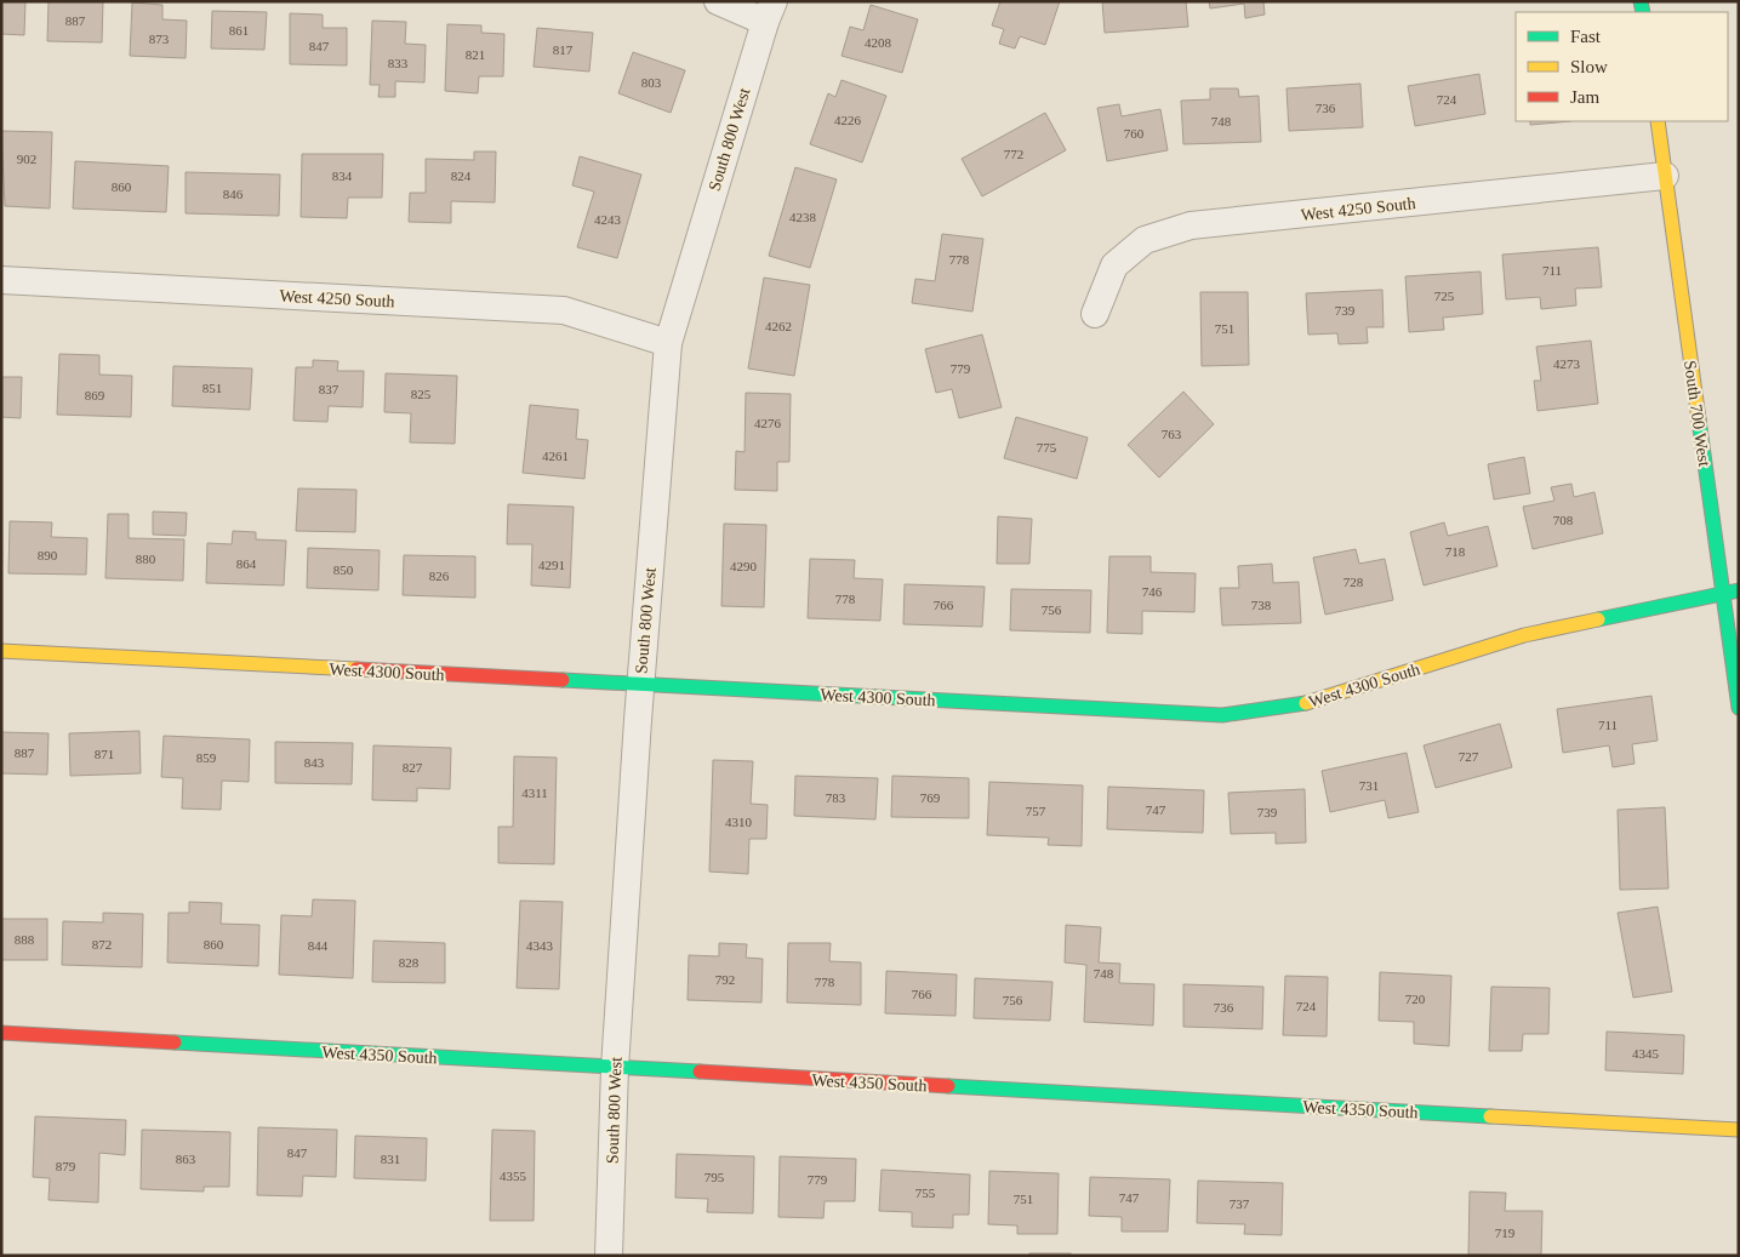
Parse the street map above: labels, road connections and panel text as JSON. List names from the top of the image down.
{
  "streets": {
    "street": [
      "South 800 West",
      "West 4250 South",
      "South 700 West",
      "West 4300 South",
      "West 4350 South"
    ]
  },
  "crossings": [
    ["South 800 West", "West 4250 South"],
    ["South 800 West", "West 4300 South"],
    ["South 800 West", "West 4350 South"],
    ["West 4250 South", "South 700 West"],
    ["South 700 West", "West 4300 South"]
  ],
  "house_numbers": [
    "887",
    "861",
    "873",
    "4208",
    "847",
    "817",
    "821",
    "833",
    "803",
    "724",
    "736",
    "4226",
    "748",
    "760",
    "772",
    "902",
    "834",
    "824",
    "860",
    "846",
    "4238",
    "4243",
    "778",
    "711",
    "725",
    "739",
    "4262",
    "751",
    "4273",
    "779",
    "851",
    "837",
    "825",
    "869",
    "4276",
    "763",
    "775",
    "4261",
    "708",
    "718",
    "890",
    "880",
    "864",
    "4291",
    "4290",
    "850",
    "826",
    "728",
    "746",
    "778",
    "766",
    "738",
    "756",
    "711",
    "887",
    "871",
    "727",
    "859",
    "843",
    "827",
    "731",
    "4311",
    "783",
    "769",
    "747",
    "757",
    "739",
    "4310",
    "888",
    "872",
    "860",
    "844",
    "4343",
    "828",
    "748",
    "792",
    "778",
    "766",
    "720",
    "756",
    "724",
    "736",
    "4345",
    "847",
    "863",
    "831",
    "879",
    "4355",
    "795",
    "779",
    "755",
    "747",
    "751",
    "737",
    "719"
  ],
  "legend": ["Fast", "Slow", "Jam"]
}
